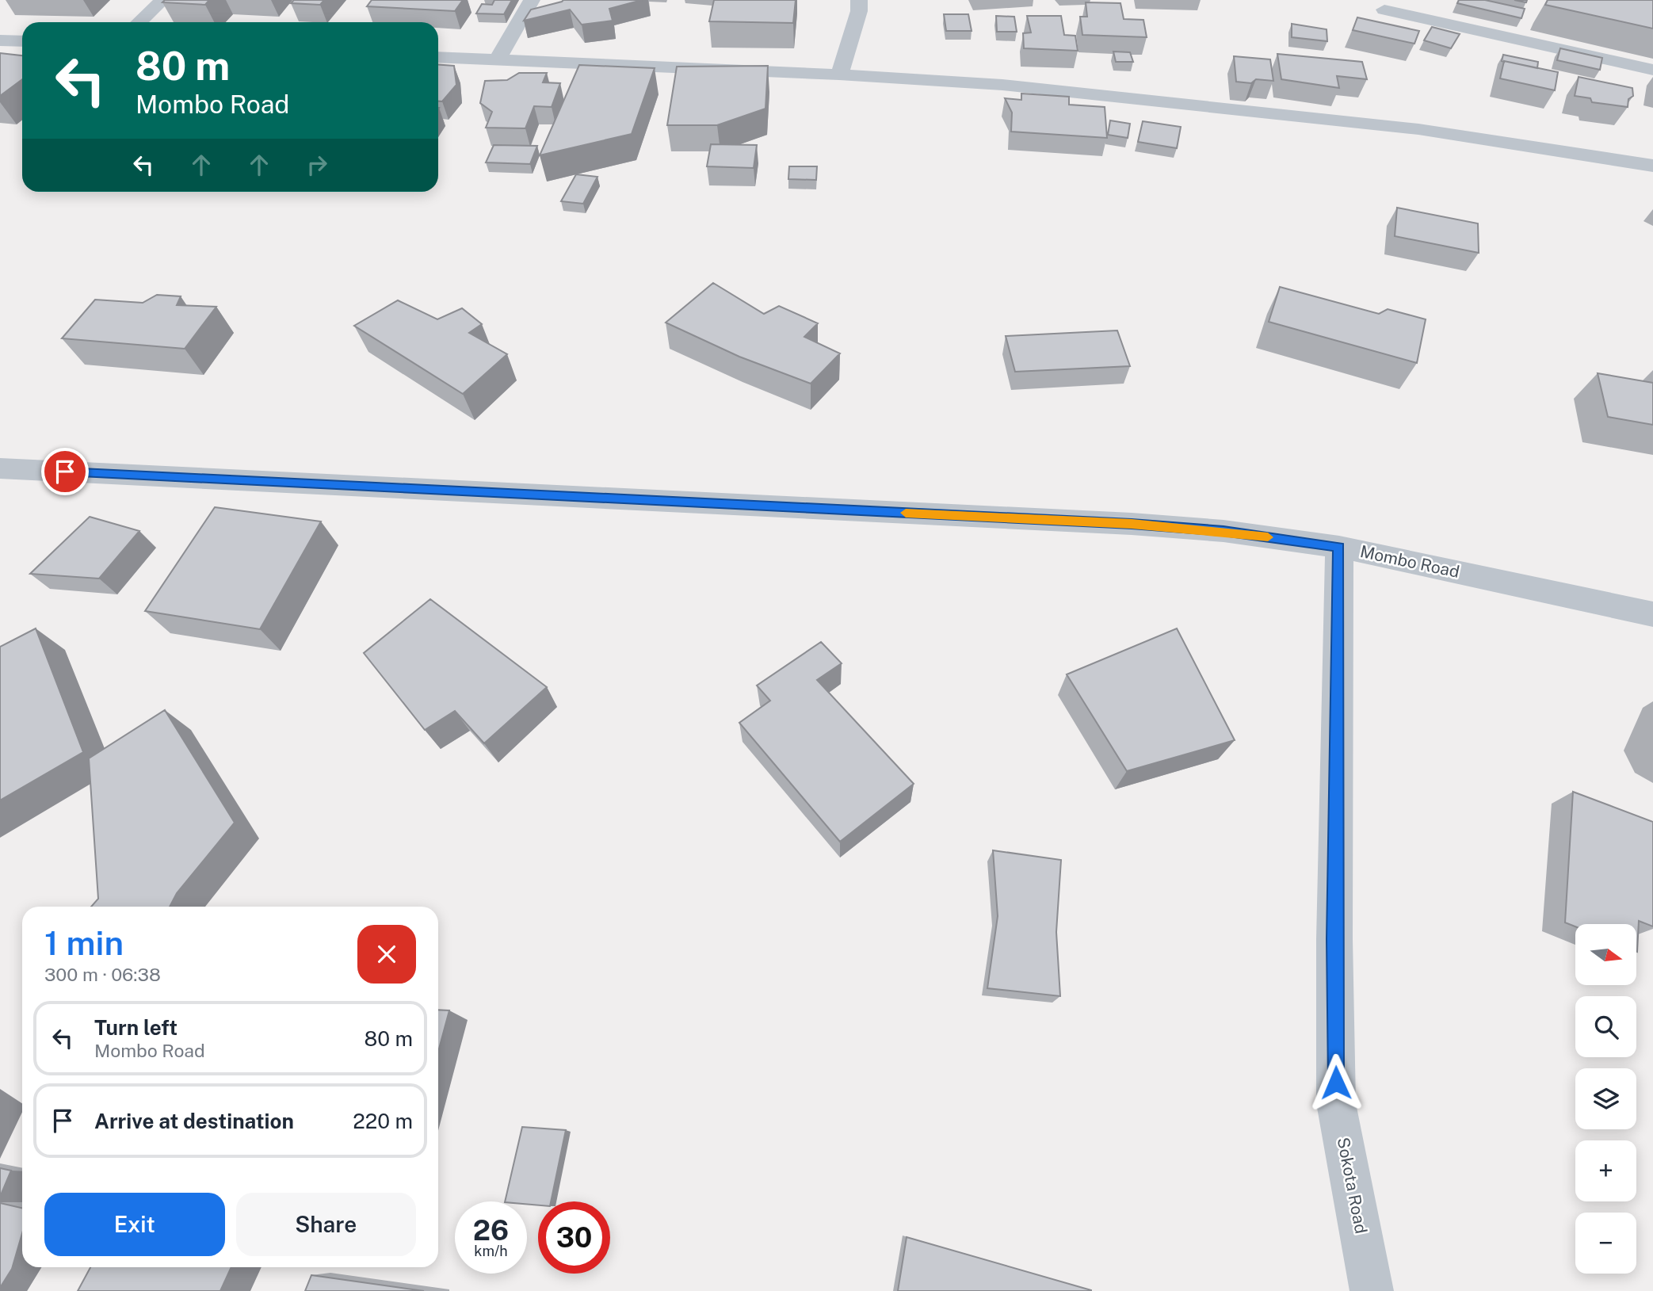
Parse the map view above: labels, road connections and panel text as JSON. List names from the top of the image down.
{
  "streets": {
    "street": ["Mombo Road", "Sokota Road"]
  },
  "crossings": [
    ["Mombo Road", "Sokota Road"]
  ],
  "north": "right",
  "page": {
    "turn": ["80 m", "Mombo Road"],
    "heading": ["1 min", "300 m · 06:38"],
    "map_buttons": ["+", "−"],
    "list": [
      {
        "name": "Turn left",
        "note": "Mombo Road",
        "value": "80 m"
      },
      {
        "name": "Arrive at destination",
        "value": "220 m"
      }
    ],
    "buttons": ["Exit", "Share"],
    "speed": "26 km/h",
    "limit": "30"
  }
}
